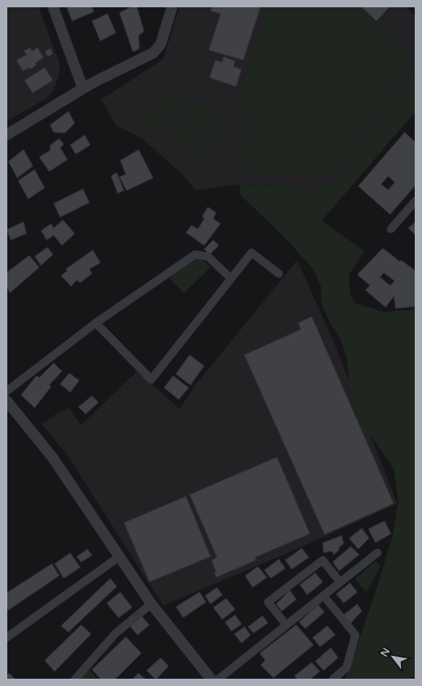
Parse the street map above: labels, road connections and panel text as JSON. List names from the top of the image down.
{
  "north": "top left"
}
